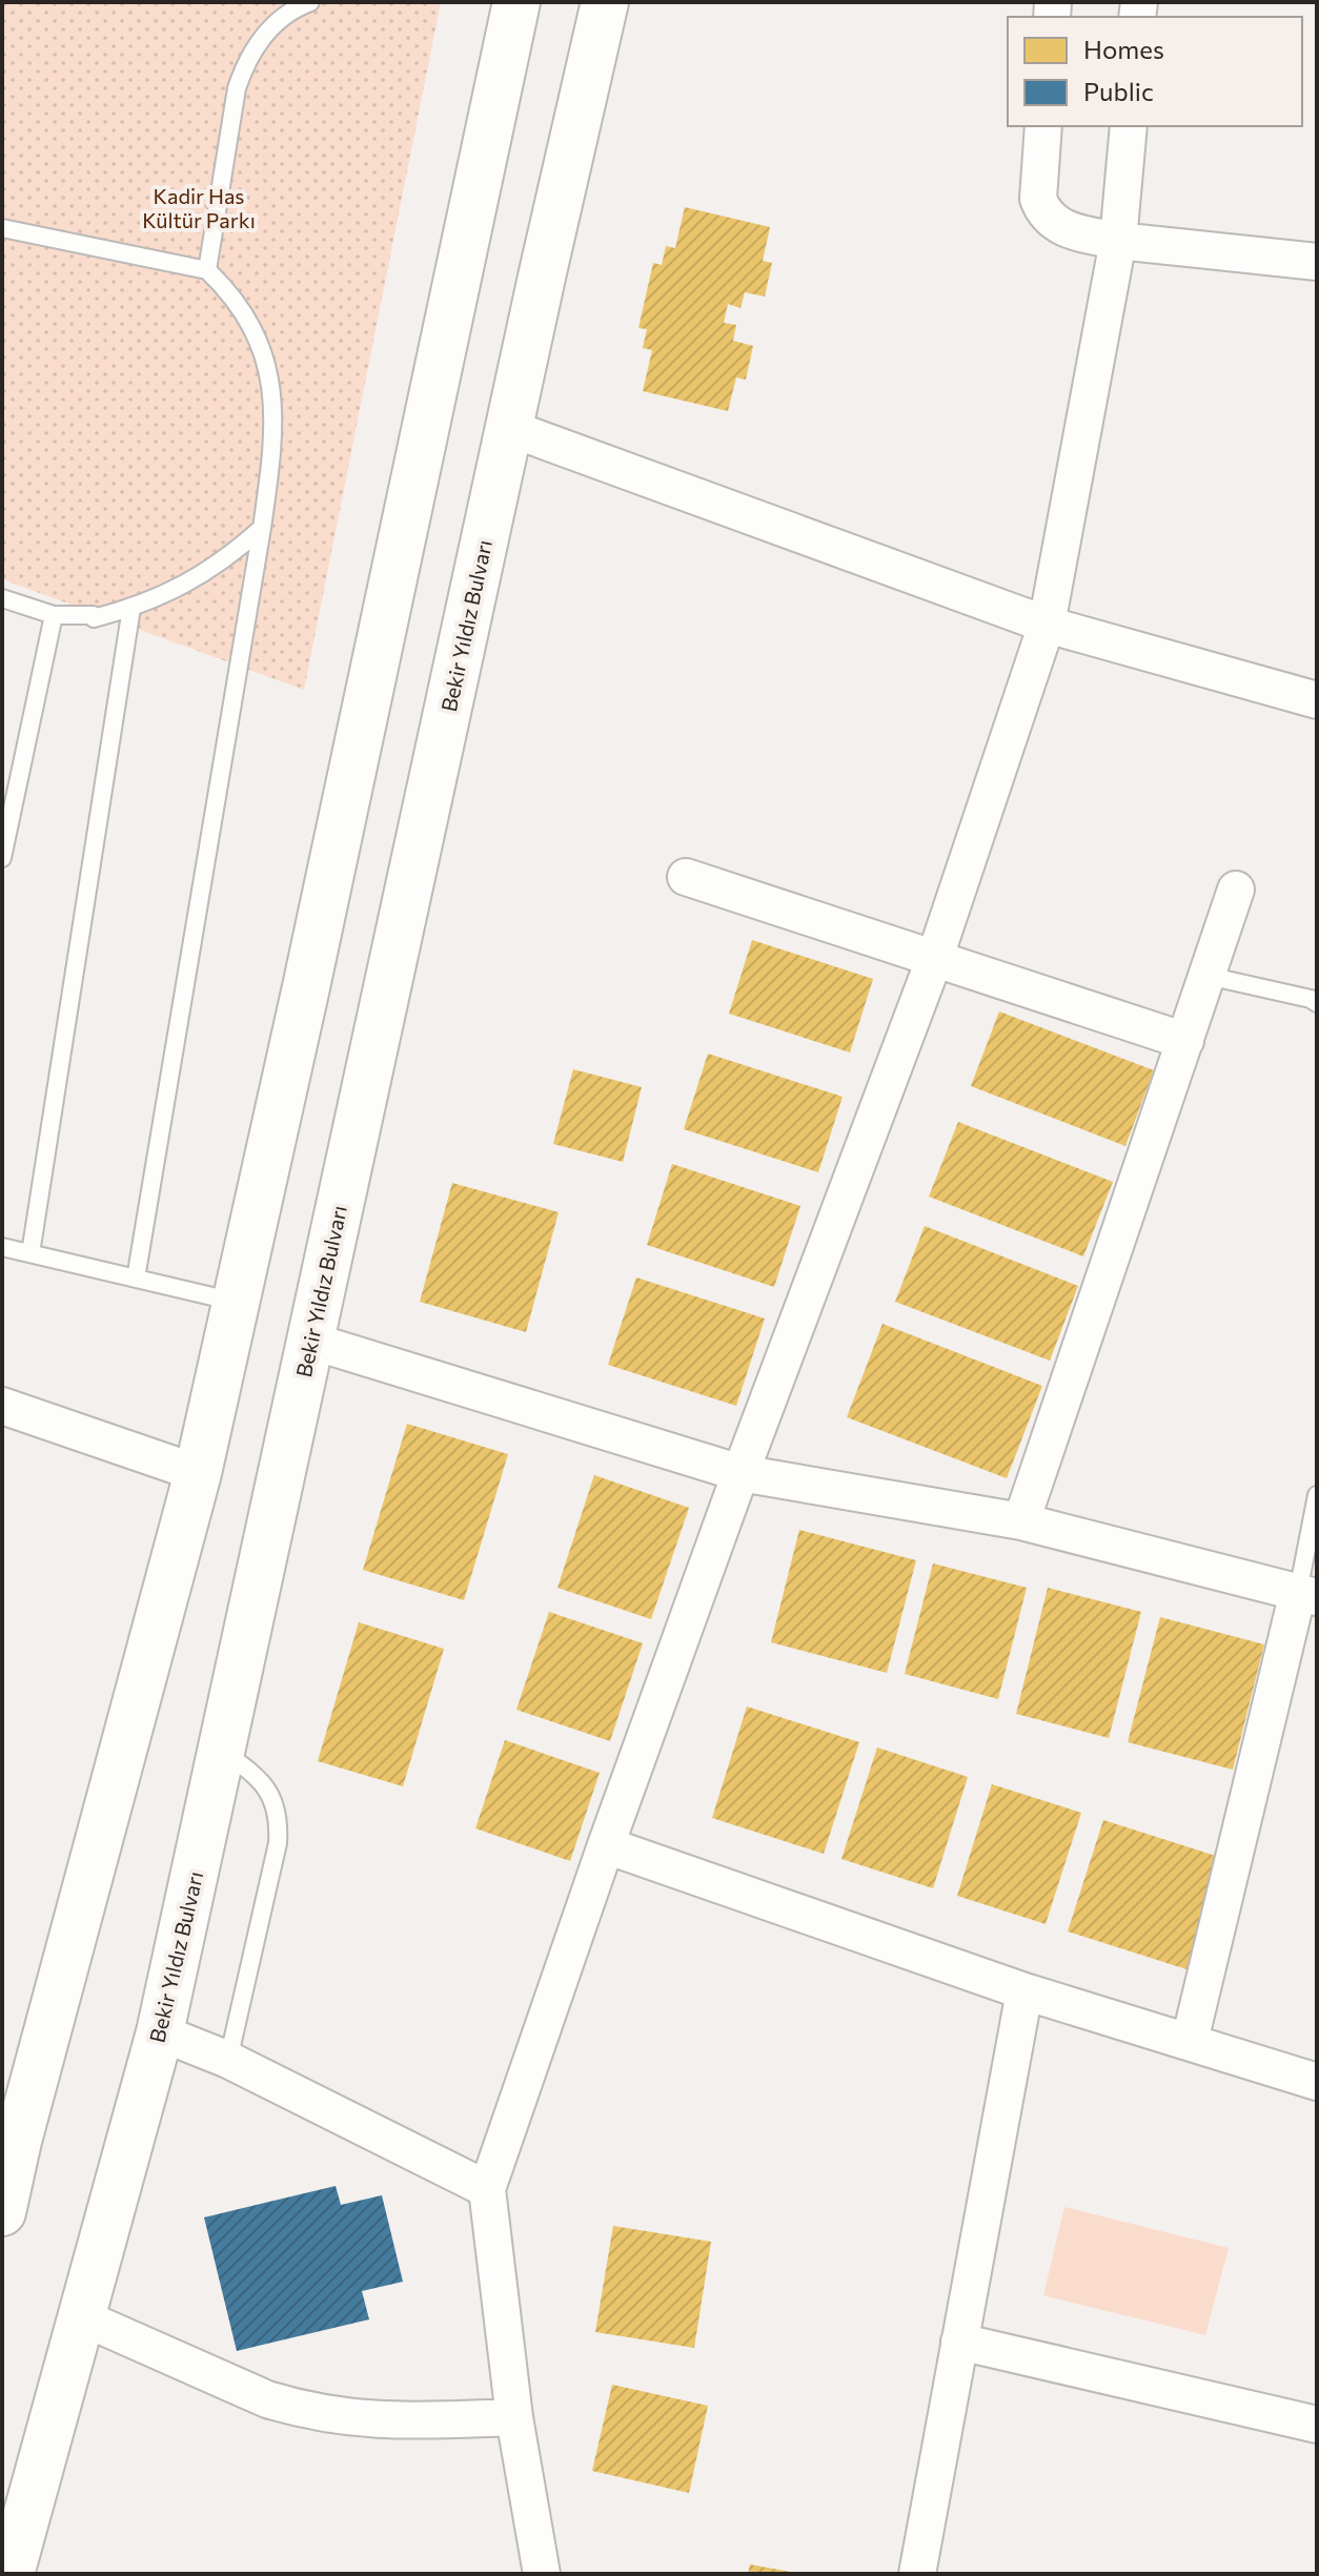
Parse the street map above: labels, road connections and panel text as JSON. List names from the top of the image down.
{
  "streets": {
    "main road": ["Bekir Yıldız Bulvarı"]
  },
  "parks": ["Kadir Has Kültür Parkı"],
  "legend": ["Homes", "Public"]
}
